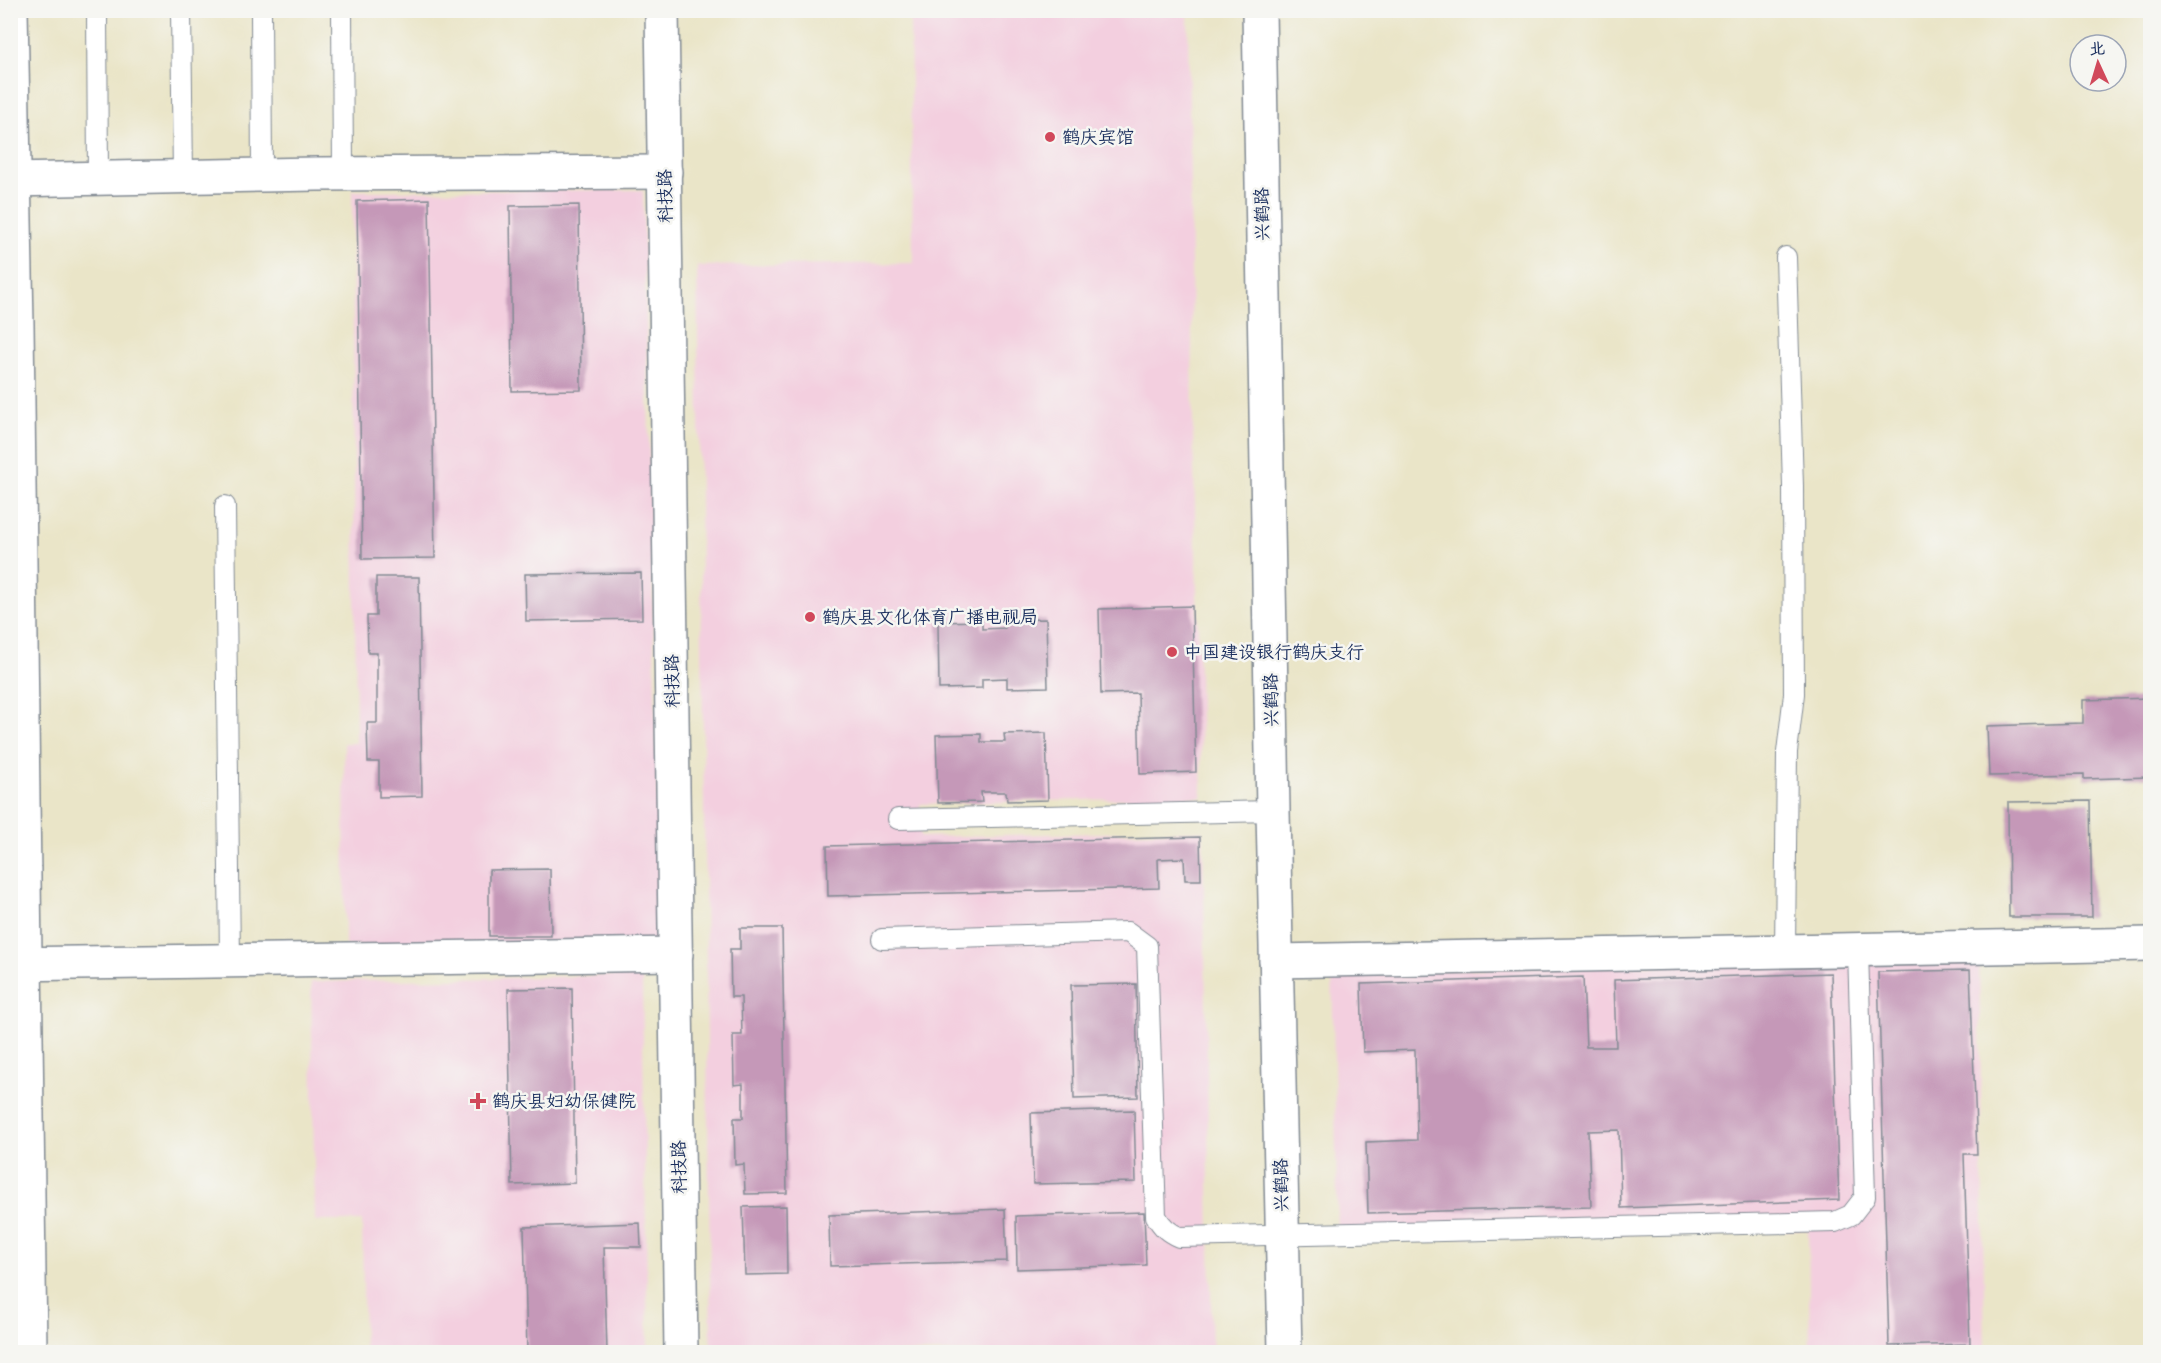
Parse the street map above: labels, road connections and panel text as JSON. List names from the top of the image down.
{
  "streets": {
    "street": ["科技路", "兴鹤路"]
  },
  "places": {
    "other": ["鹤庆宾馆", "鹤庆县文化体育广播电视局", "中国建设银行鹤庆支行"],
    "health": ["鹤庆县妇幼保健院"]
  },
  "north": "top"
}
